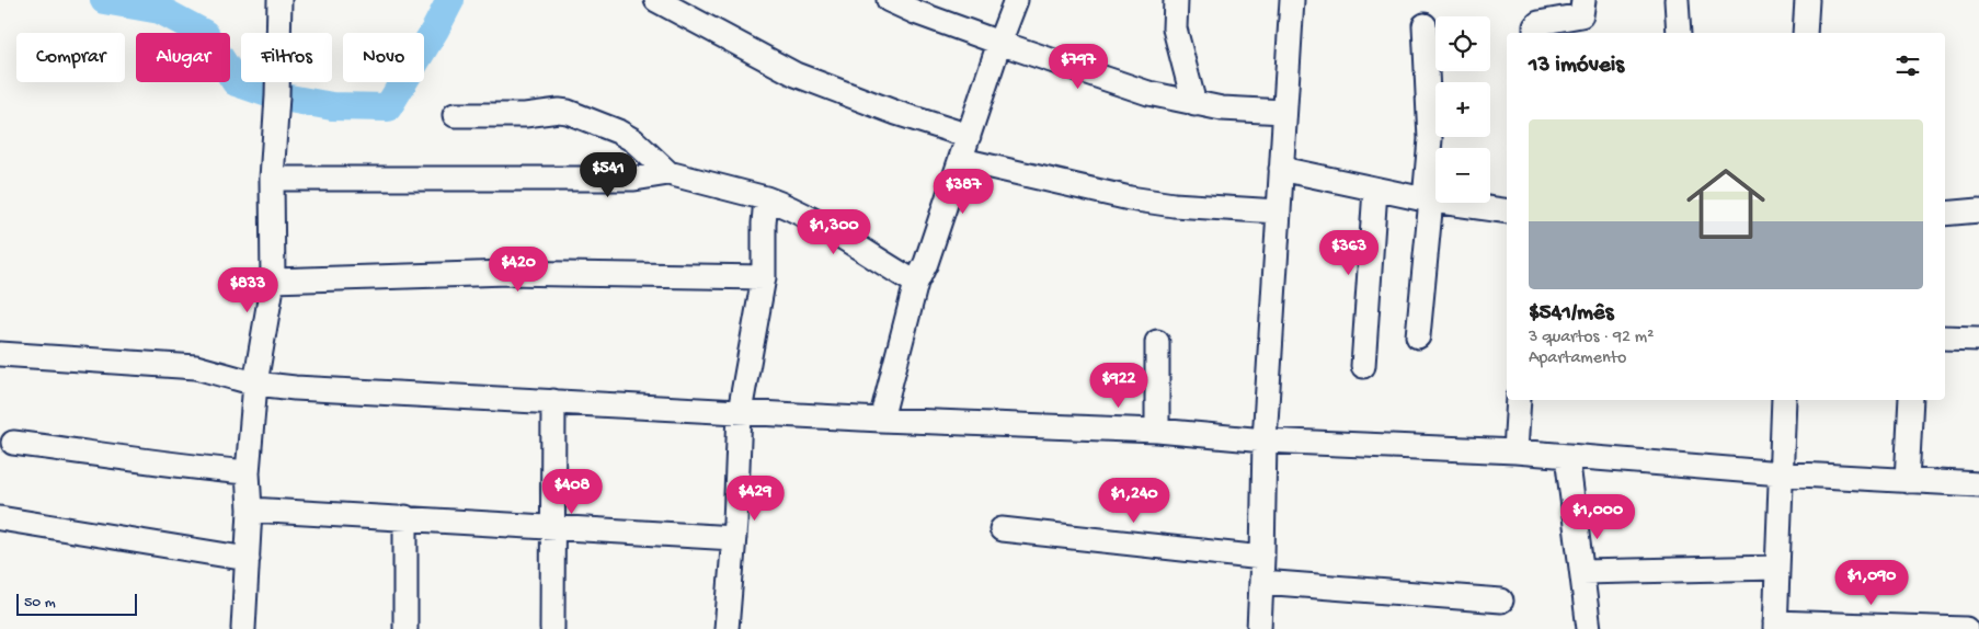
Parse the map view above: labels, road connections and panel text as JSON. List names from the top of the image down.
{
  "scale_bar": "50 m",
  "page": {
    "map_buttons": ["+", "−"],
    "chip": [
      "Comprar",
      "Alugar",
      "Filtros",
      "Novo"
    ],
    "heading": "13 imóveis",
    "price": [
      "$797",
      "$541",
      "$387",
      "$1,300",
      "$363",
      "$420",
      "$833",
      "$922",
      "$408",
      "$429",
      "$1,240",
      "$1,000",
      "$1,090"
    ],
    "list": [
      {
        "name": "$541/mês",
        "note": "3 quartos · 92 m² · Apartamento"
      }
    ],
    "scale": "50 m"
  }
}
